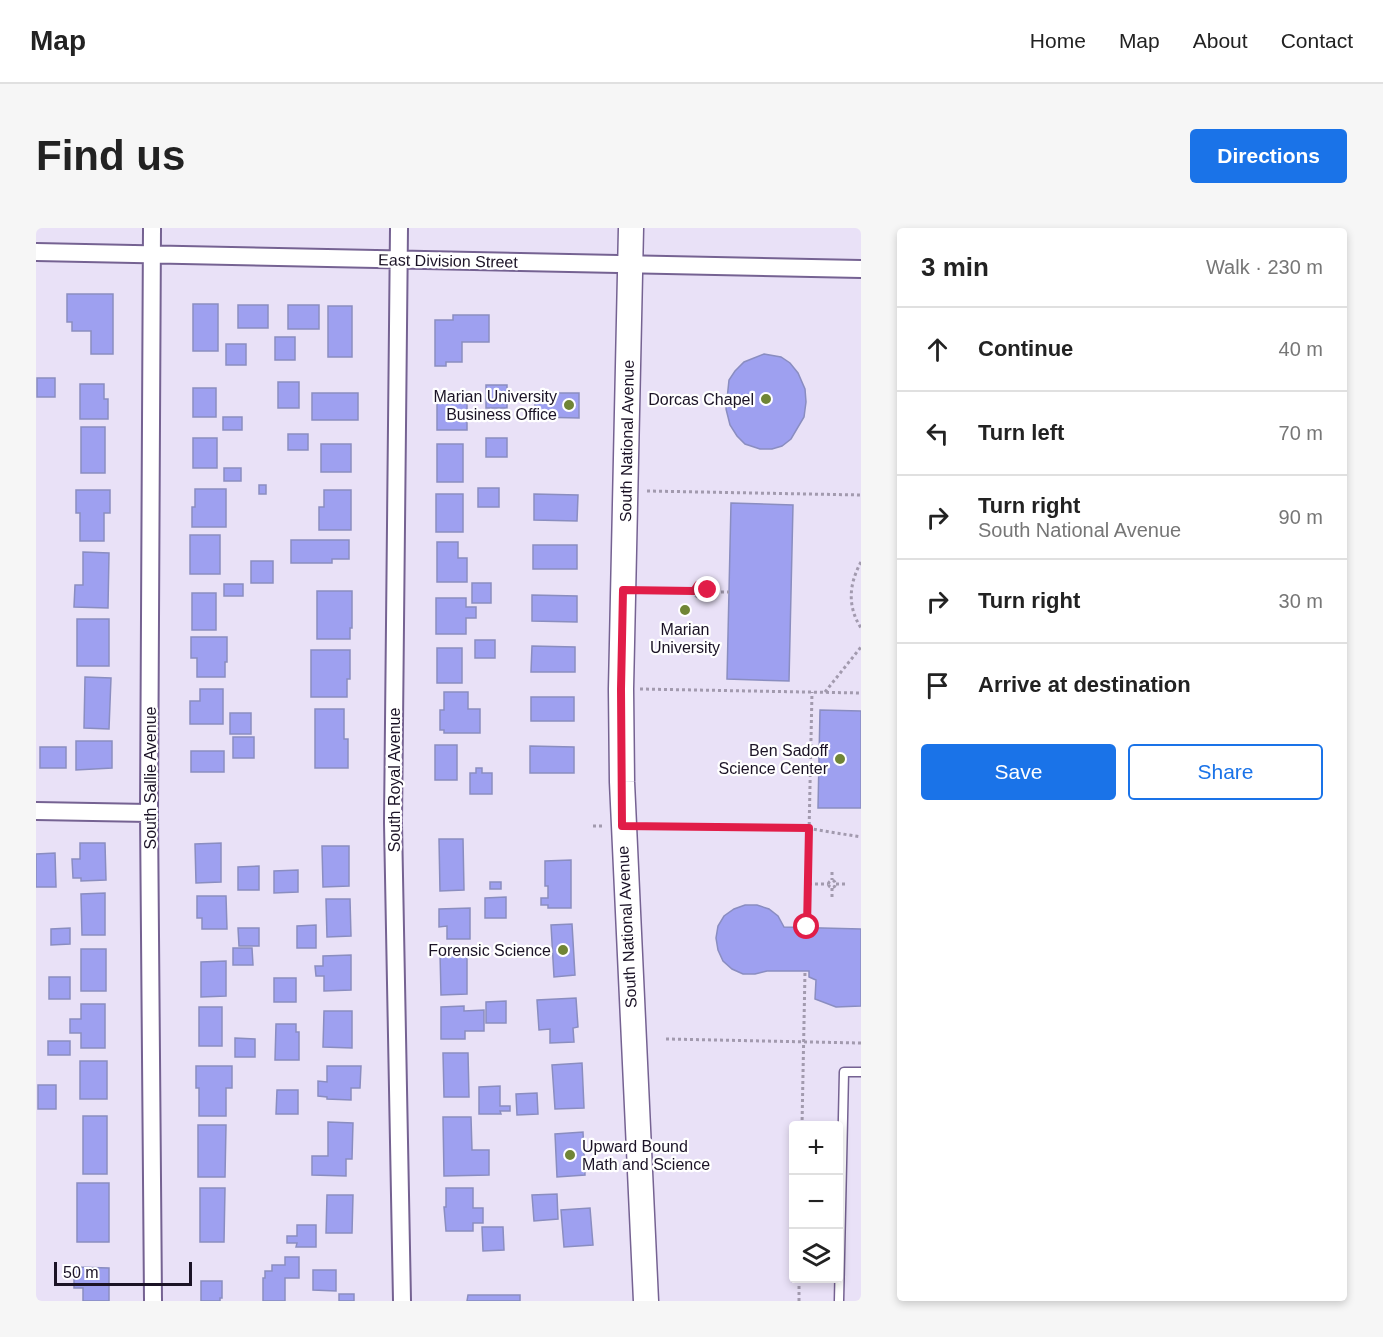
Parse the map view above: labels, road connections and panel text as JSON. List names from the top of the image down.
{
  "streets": {
    "street": [
      "East Division Street",
      "South National Avenue",
      "South Sallie Avenue",
      "South Royal Avenue"
    ]
  },
  "crossings": [
    ["East Division Street", "South National Avenue"],
    ["East Division Street", "South Sallie Avenue"],
    ["East Division Street", "South Royal Avenue"]
  ],
  "places": [
    "Dorcas Chapel",
    "Marian University Business Office",
    "Marian University",
    "Ben Sadoff Science Center",
    "Forensic Science",
    "Upward Bound Math and Science"
  ],
  "scale_bar": "50 m",
  "page": {
    "header": "Map",
    "nav": [
      "Home",
      "Map",
      "About",
      "Contact"
    ],
    "buttons": [
      "Directions",
      ["Save", "Share"]
    ],
    "title": "Find us",
    "heading": ["3 min", "Walk · 230 m"],
    "list": [
      ["Continue", "40 m"],
      ["Turn left", "70 m"],
      ["Turn right", "South National Avenue", "90 m"],
      ["Turn right", "30 m"],
      "Arrive at destination"
    ],
    "map_buttons": ["+", "−"],
    "scale": "50 m"
  }
}
